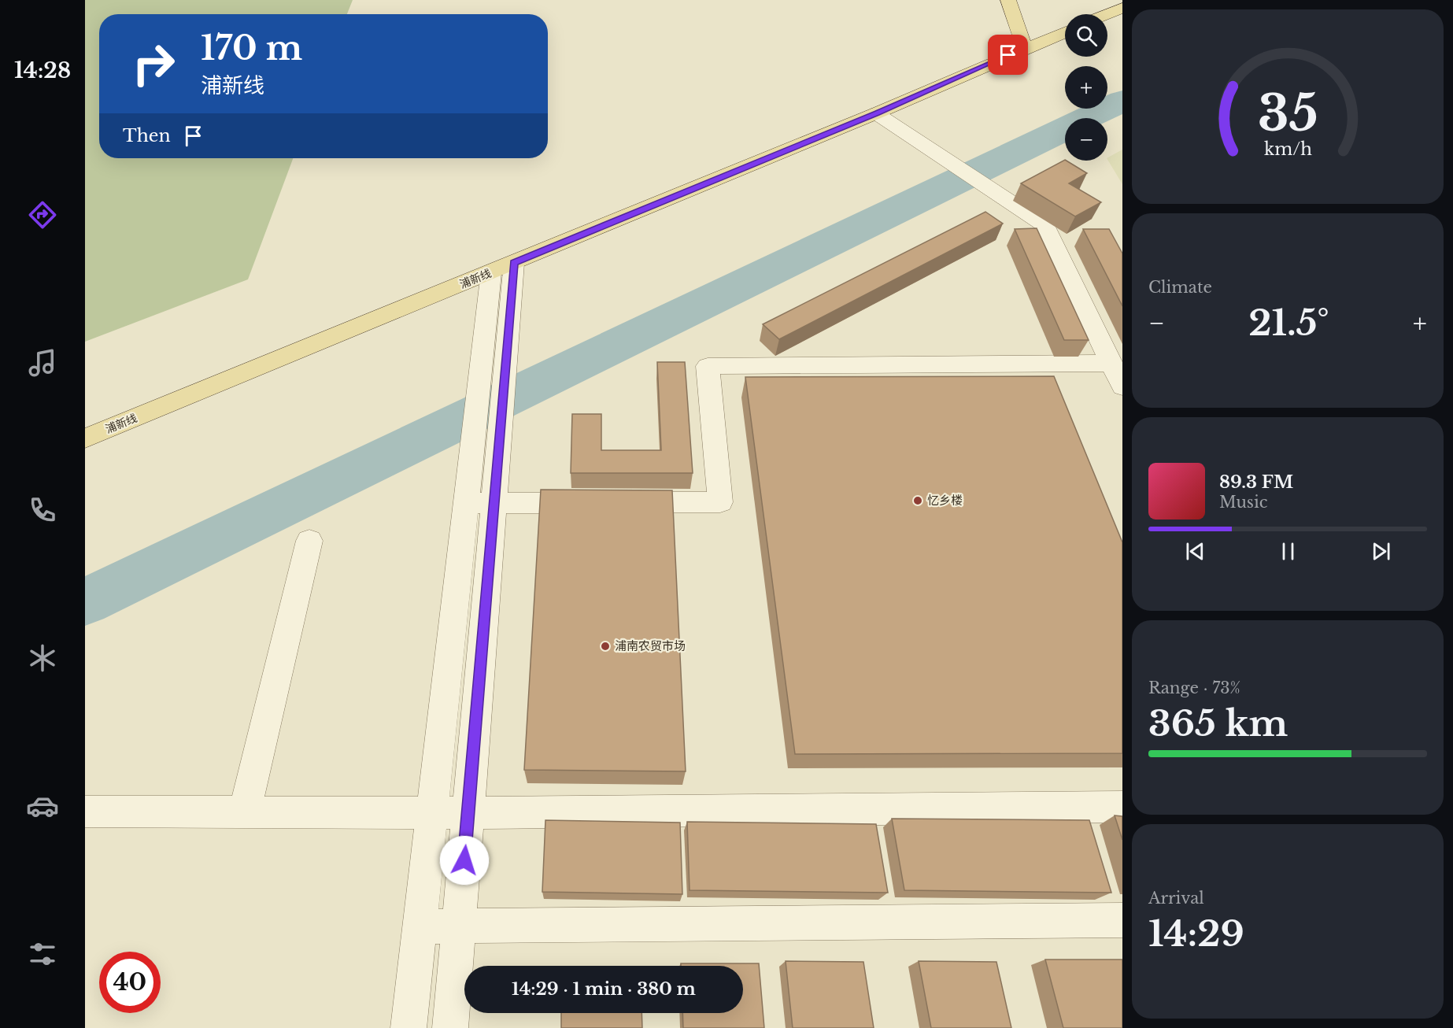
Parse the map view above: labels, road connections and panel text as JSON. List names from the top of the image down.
{
  "streets": {
    "main road": ["浦新线"]
  },
  "places": ["忆乡楼", "浦南农贸市场"],
  "page": {
    "tabs": "14:28",
    "map_buttons": ["+", "−"],
    "turn": ["170 m", "浦新线"],
    "then": "Then",
    "tile": [
      "Climate",
      ["Range · 73%", "365 km"],
      ["Arrival", "14:29"]
    ],
    "heat": ["−", "21.5°", "+"],
    "song": ["89.3 FM", "Music"],
    "limit": "40",
    "trip": "14:29 · 1 min · 380 m",
    "gauge": ["35", "km/h"]
  }
}
